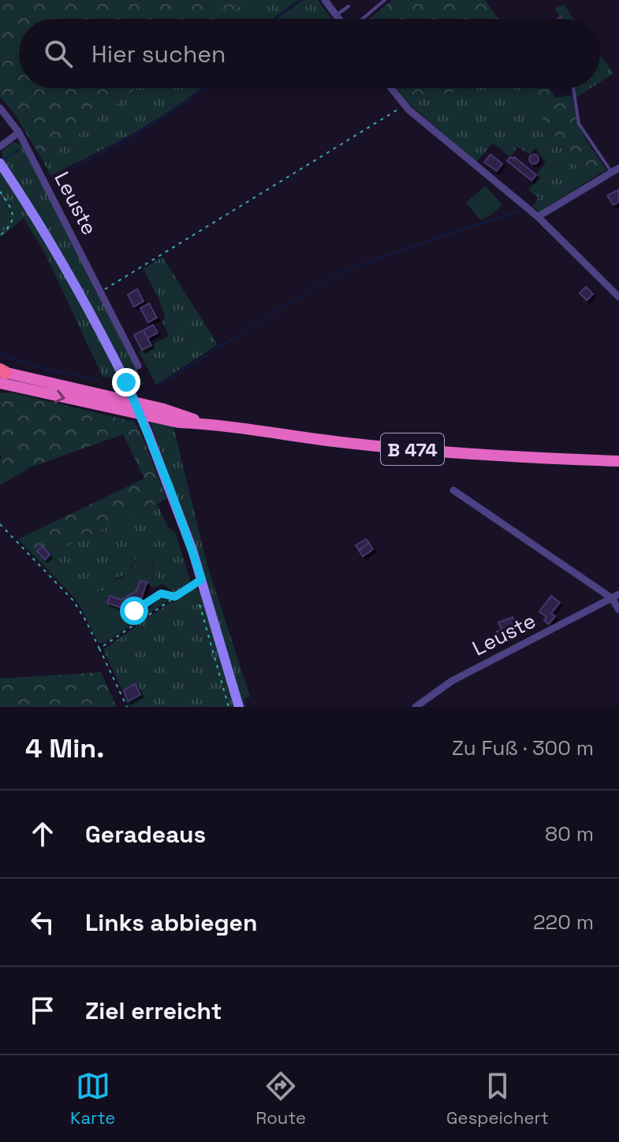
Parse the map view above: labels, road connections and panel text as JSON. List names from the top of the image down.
{
  "streets": {
    "highway": ["B 474"],
    "street": ["Leuste"]
  },
  "page": {
    "search": "Hier suchen",
    "heading": ["4 Min.", "Zu Fuß · 300 m"],
    "list": [
      ["Geradeaus", "80 m"],
      ["Links abbiegen", "220 m"],
      "Ziel erreicht"
    ],
    "nav": ["Karte", "Route", "Gespeichert"]
  }
}
